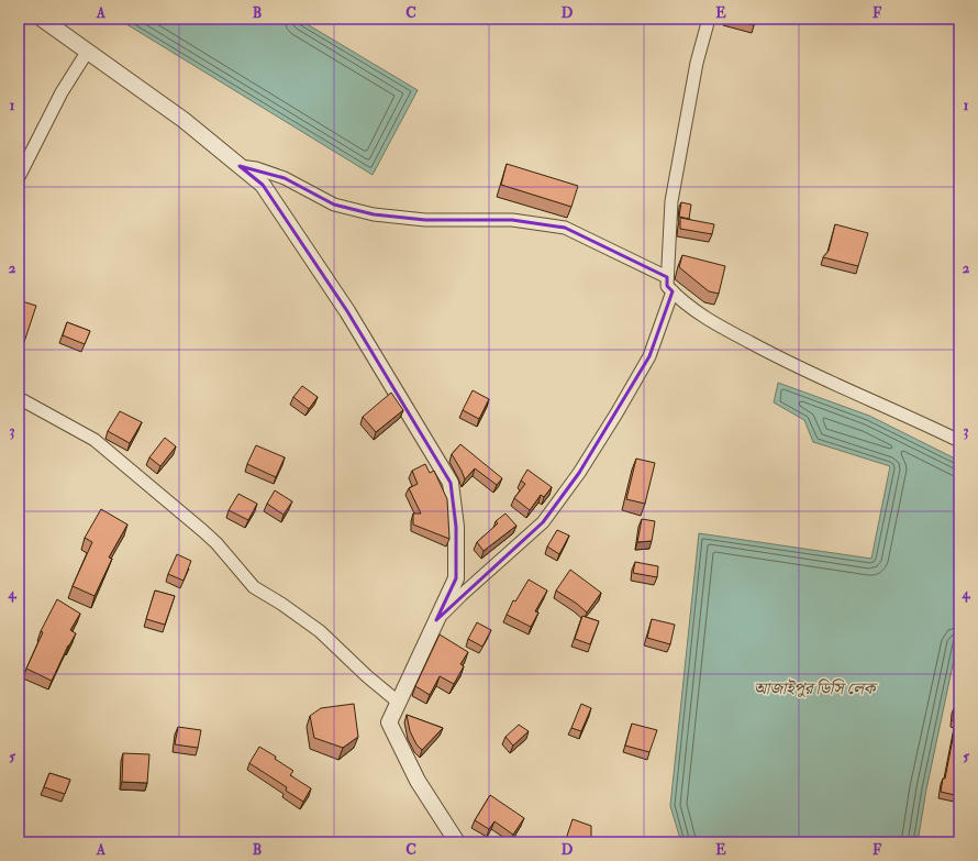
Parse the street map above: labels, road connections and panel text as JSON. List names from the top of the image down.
{
  "water": ["আজাইপুর ডিসি লেক"],
  "grid": {
    "columns": [
      "A",
      "B",
      "C",
      "D",
      "E",
      "F"
    ],
    "rows": [
      "1",
      "2",
      "3",
      "4",
      "5"
    ]
  }
}
